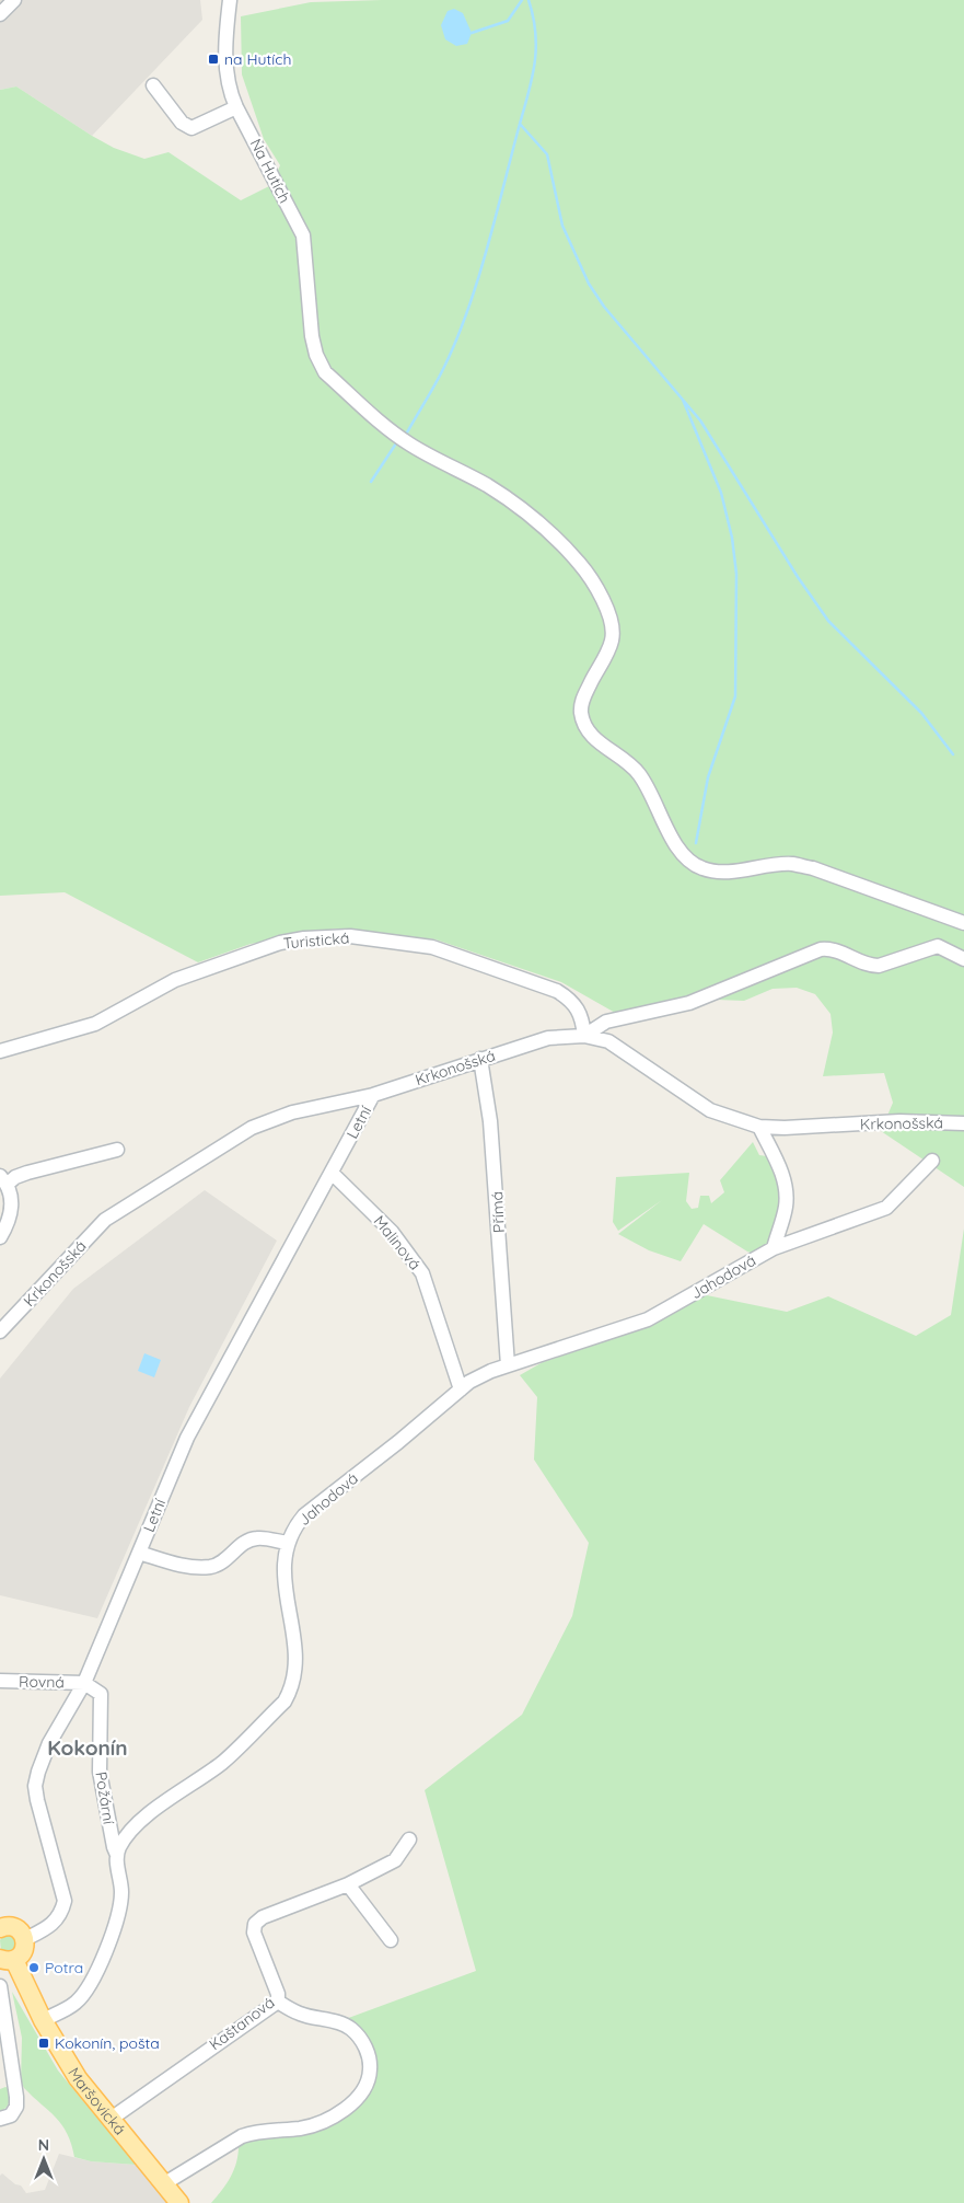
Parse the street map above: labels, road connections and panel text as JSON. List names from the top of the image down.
{
  "streets": {
    "main road": ["Maršovická"],
    "street": [
      "Na Hutích",
      "Turistická",
      "Krkonošská",
      "Letní",
      "Přímá",
      "Malinová",
      "Jahodová",
      "Rovná",
      "Požární",
      "Kaštanová"
    ]
  },
  "crossings": [
    ["Turistická", "Krkonošská"],
    ["Krkonošská", "Letní"],
    ["Krkonošská", "Přímá"],
    ["Krkonošská", "Jahodová"],
    ["Letní", "Malinová"],
    ["Letní", "Rovná"],
    ["Letní", "Požární"],
    ["Letní", "Maršovická"],
    ["Přímá", "Jahodová"],
    ["Malinová", "Jahodová"],
    ["Jahodová", "Požární"],
    ["Rovná", "Požární"],
    ["Kaštanová", "Maršovická"]
  ],
  "districts": ["Kokonín"],
  "places": {
    "transit": ["na Hutích", "Kokonín, pošta"],
    "other": ["Potra"]
  },
  "north": "top"
}
